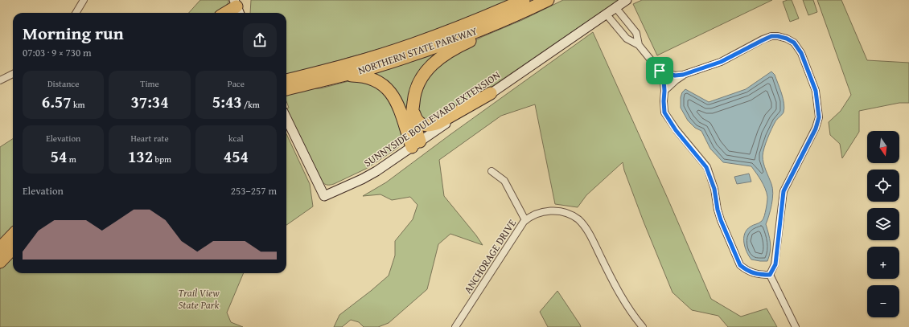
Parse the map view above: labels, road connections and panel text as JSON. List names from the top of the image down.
{
  "streets": {
    "highway": ["NORTHERN STATE PARKWAY"],
    "main road": ["SUNNYSIDE BOULEVARD EXTENSION"],
    "street": ["ANCHORAGE DRIVE"]
  },
  "parks": ["Trail View State Park"],
  "north": "bottom",
  "page": {
    "heading": ["Morning run", "07:03 · 9 × 730 m"],
    "stats": [
      ["Distance", "6.57 km"],
      ["Time", "37:34"],
      ["Pace", "5:43 /km"],
      ["Elevation", "54 m"],
      ["Heart rate", "132 bpm"],
      ["kcal", "454"]
    ],
    "map_buttons": ["+", "−"],
    "chart": ["Elevation", "253–257 m"]
  }
}
